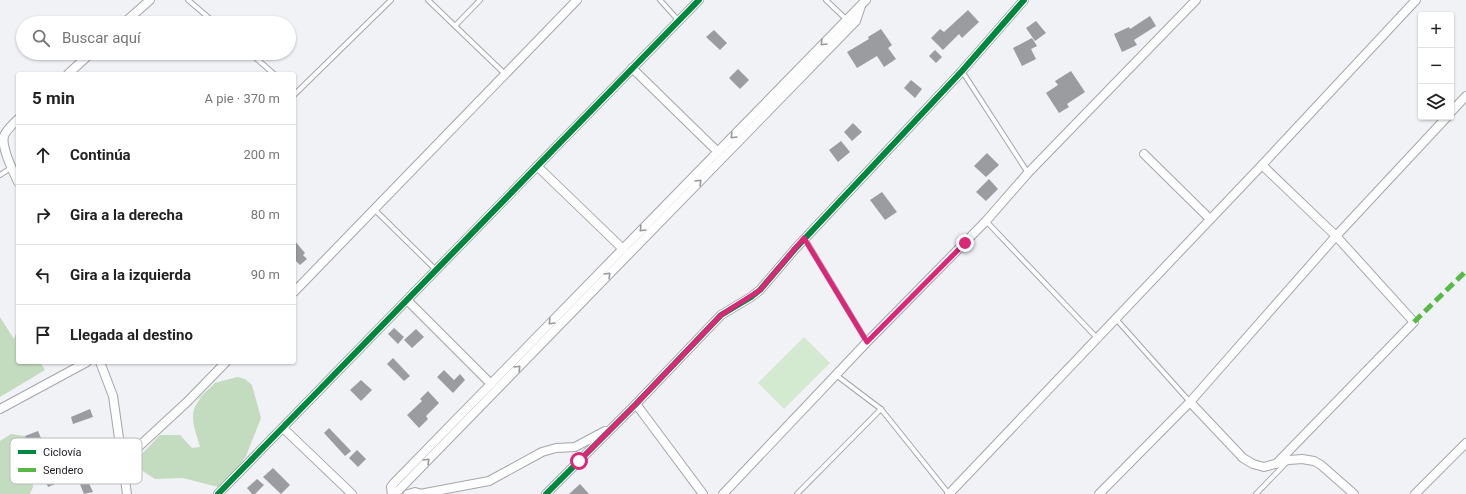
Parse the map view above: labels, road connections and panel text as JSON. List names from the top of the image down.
{
  "legend": ["Ciclovía", "Sendero"],
  "page": {
    "map_buttons": ["+", "−"],
    "search": "Buscar aquí",
    "heading": ["5 min", "A pie · 370 m"],
    "list": [
      ["Continúa", "200 m"],
      ["Gira a la derecha", "80 m"],
      ["Gira a la izquierda", "90 m"],
      "Llegada al destino"
    ]
  }
}
